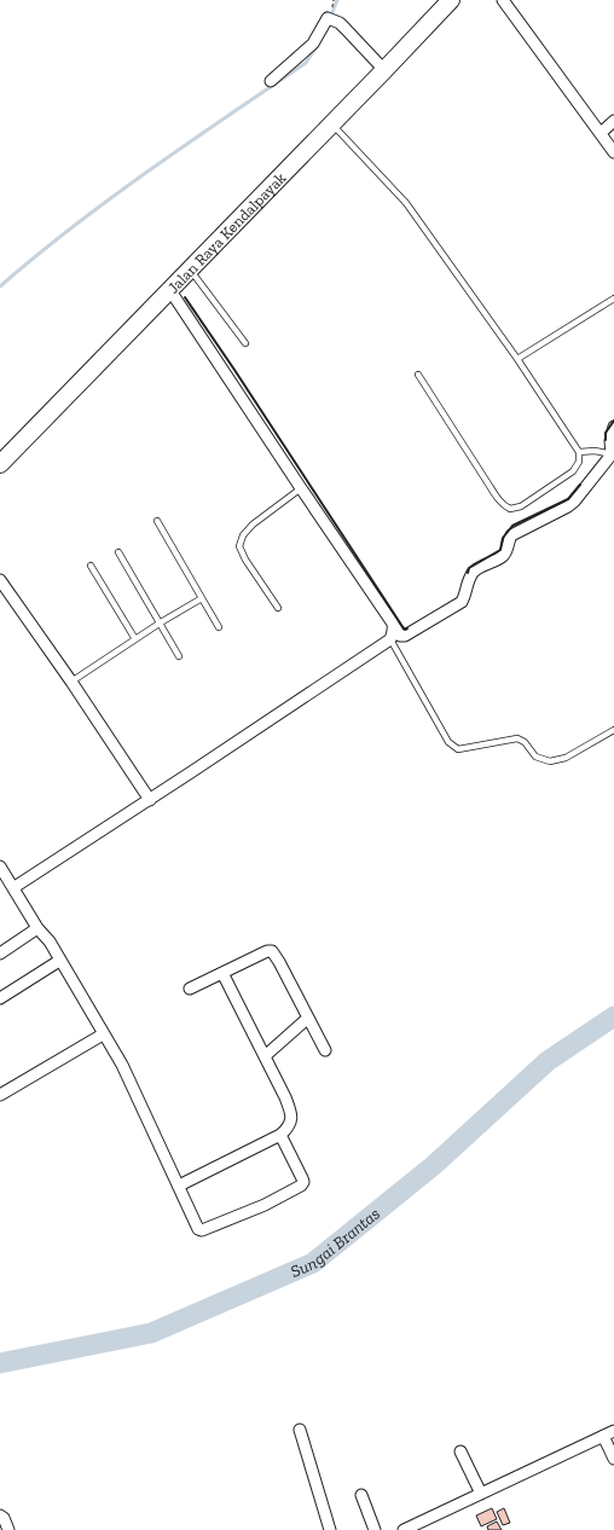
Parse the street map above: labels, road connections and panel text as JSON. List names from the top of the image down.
{
  "streets": {
    "main road": ["Jalan Raya Kendalpayak"]
  },
  "water": ["Sungai Brantas"]
}
